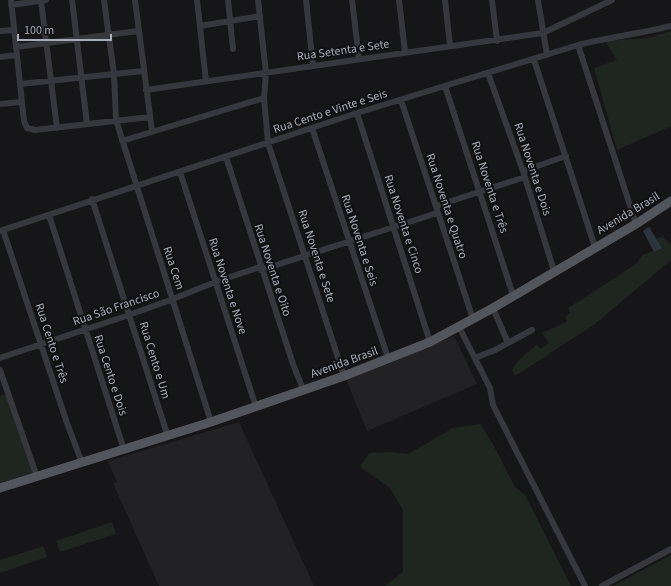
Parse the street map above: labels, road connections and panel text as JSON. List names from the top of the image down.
{
  "streets": {
    "main road": ["Avenida Brasil"],
    "street": [
      "Rua Setenta e Sete",
      "Rua Cento e Vinte e Seis",
      "Rua Noventa e Dois",
      "Rua Noventa e Três",
      "Rua Noventa e Quatro",
      "Rua Noventa e Cinco",
      "Rua Noventa e Seis",
      "Rua Noventa e Sete",
      "Rua Cem",
      "Rua Noventa e Oito",
      "Rua Noventa e Nove",
      "Rua São Francisco",
      "Rua Cento e Três",
      "Rua Cento e Um",
      "Rua Cento e Dois"
    ]
  },
  "crossings": [
    ["Rua Setenta e Sete", "Rua Noventa e Sete"],
    ["Rua Cento e Vinte e Seis", "Rua Noventa e Dois"],
    ["Rua Cento e Vinte e Seis", "Rua Noventa e Três"],
    ["Rua Cento e Vinte e Seis", "Rua Noventa e Quatro"],
    ["Rua Cento e Vinte e Seis", "Rua Noventa e Cinco"],
    ["Rua Cento e Vinte e Seis", "Rua Noventa e Seis"],
    ["Rua Cento e Vinte e Seis", "Rua Noventa e Sete"],
    ["Rua Cento e Vinte e Seis", "Rua Cem"],
    ["Rua Cento e Vinte e Seis", "Rua Noventa e Oito"],
    ["Rua Cento e Vinte e Seis", "Rua Noventa e Nove"],
    ["Rua Cento e Vinte e Seis", "Rua Cento e Três"],
    ["Rua Cento e Vinte e Seis", "Rua Cento e Um"],
    ["Rua Cento e Vinte e Seis", "Rua Cento e Dois"],
    ["Rua Noventa e Dois", "Avenida Brasil"],
    ["Rua Noventa e Três", "Avenida Brasil"],
    ["Rua Noventa e Quatro", "Avenida Brasil"],
    ["Rua Noventa e Quatro", "Rua São Francisco"],
    ["Avenida Brasil", "Rua Noventa e Cinco"],
    ["Avenida Brasil", "Rua Noventa e Seis"],
    ["Avenida Brasil", "Rua Noventa e Sete"],
    ["Avenida Brasil", "Rua Cem"],
    ["Avenida Brasil", "Rua Noventa e Oito"],
    ["Avenida Brasil", "Rua Noventa e Nove"],
    ["Avenida Brasil", "Rua Cento e Três"],
    ["Avenida Brasil", "Rua Cento e Um"],
    ["Avenida Brasil", "Rua Cento e Dois"],
    ["Rua Noventa e Cinco", "Rua São Francisco"],
    ["Rua Noventa e Seis", "Rua São Francisco"],
    ["Rua Noventa e Sete", "Rua São Francisco"],
    ["Rua Cem", "Rua São Francisco"],
    ["Rua Noventa e Oito", "Rua São Francisco"],
    ["Rua Noventa e Nove", "Rua São Francisco"],
    ["Rua São Francisco", "Rua Cento e Três"],
    ["Rua São Francisco", "Rua Cento e Um"],
    ["Rua São Francisco", "Rua Cento e Dois"]
  ],
  "scale_bar": "100 m"
}
